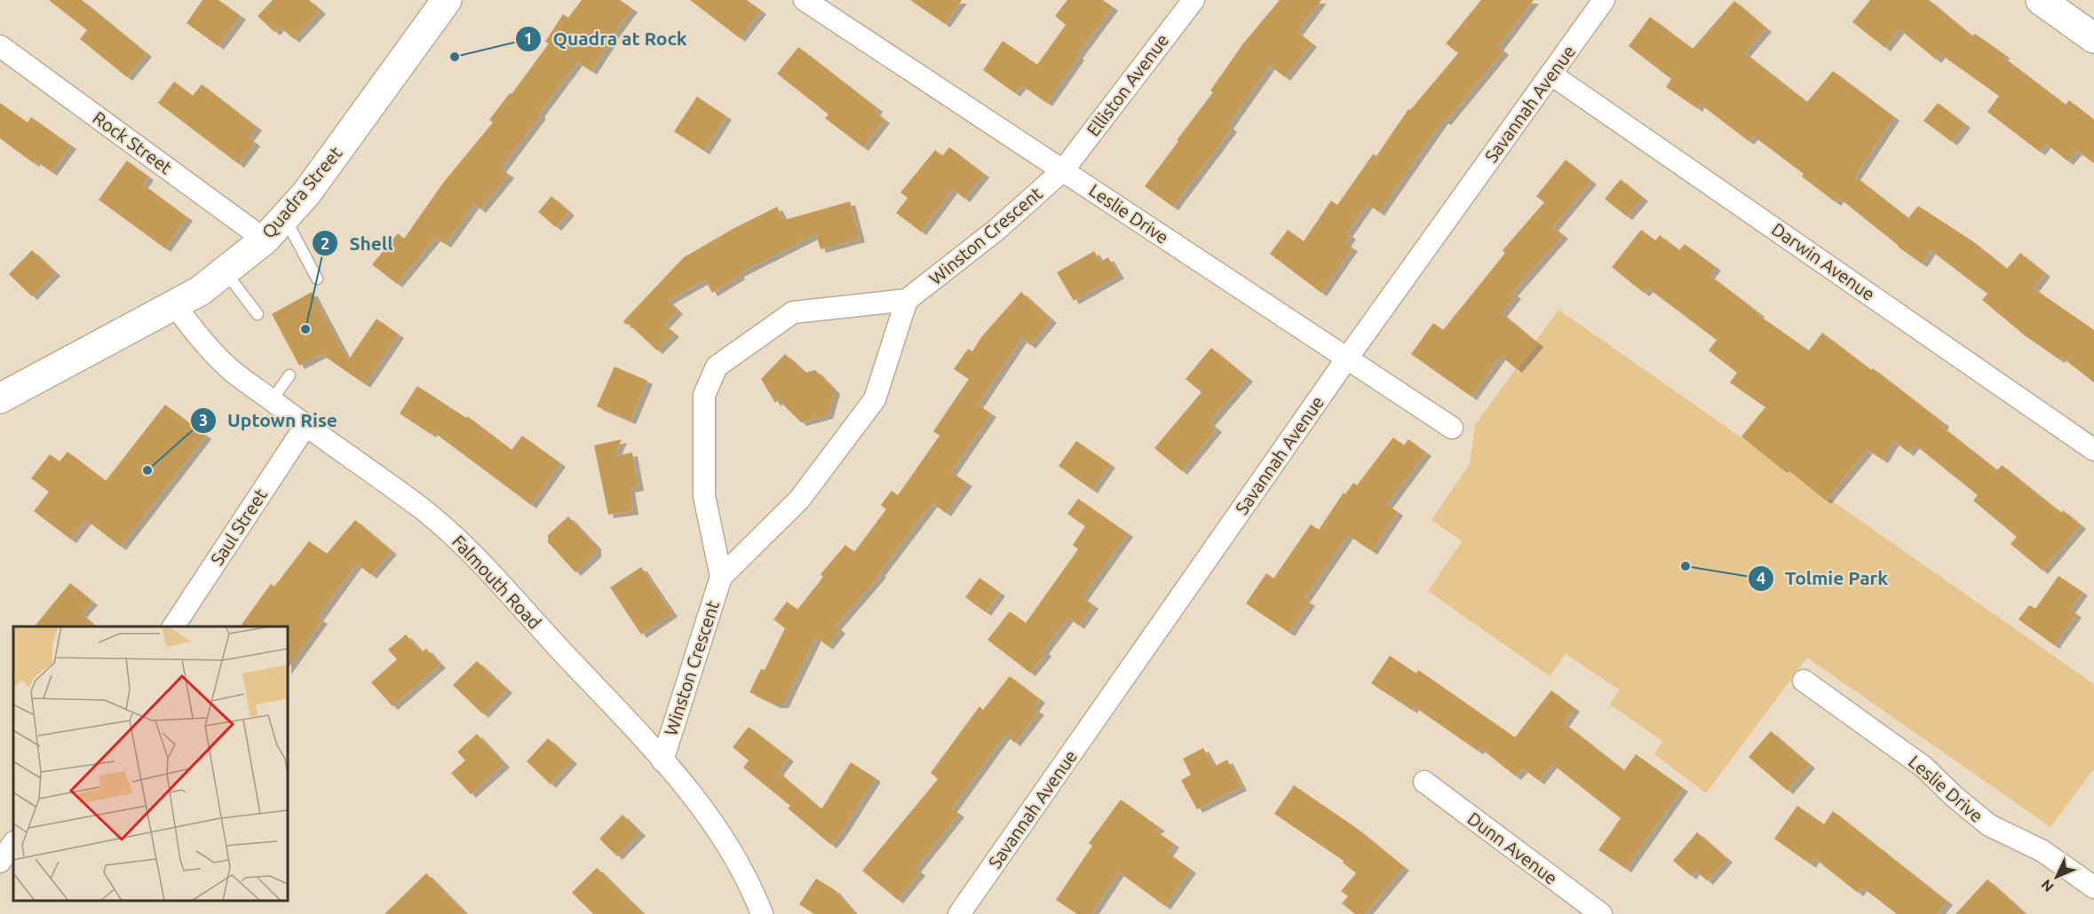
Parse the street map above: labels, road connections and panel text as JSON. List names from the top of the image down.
{
  "streets": {
    "main road": ["Quadra Street"],
    "street": [
      "Elliston Avenue",
      "Savannah Avenue",
      "Rock Street",
      "Leslie Drive",
      "Winston Crescent",
      "Darwin Avenue",
      "Saul Street",
      "Falmouth Road",
      "Dunn Avenue"
    ]
  },
  "crossings": [
    ["Elliston Avenue", "Leslie Drive"],
    ["Elliston Avenue", "Winston Crescent"],
    ["Savannah Avenue", "Leslie Drive"],
    ["Savannah Avenue", "Darwin Avenue"],
    ["Rock Street", "Quadra Street"],
    ["Quadra Street", "Falmouth Road"],
    ["Leslie Drive", "Winston Crescent"],
    ["Winston Crescent", "Falmouth Road"],
    ["Saul Street", "Falmouth Road"]
  ],
  "places": [
    "Quadra at Rock",
    "Shell",
    "Uptown Rise",
    "Tolmie Park"
  ],
  "north": "bottom left"
}
